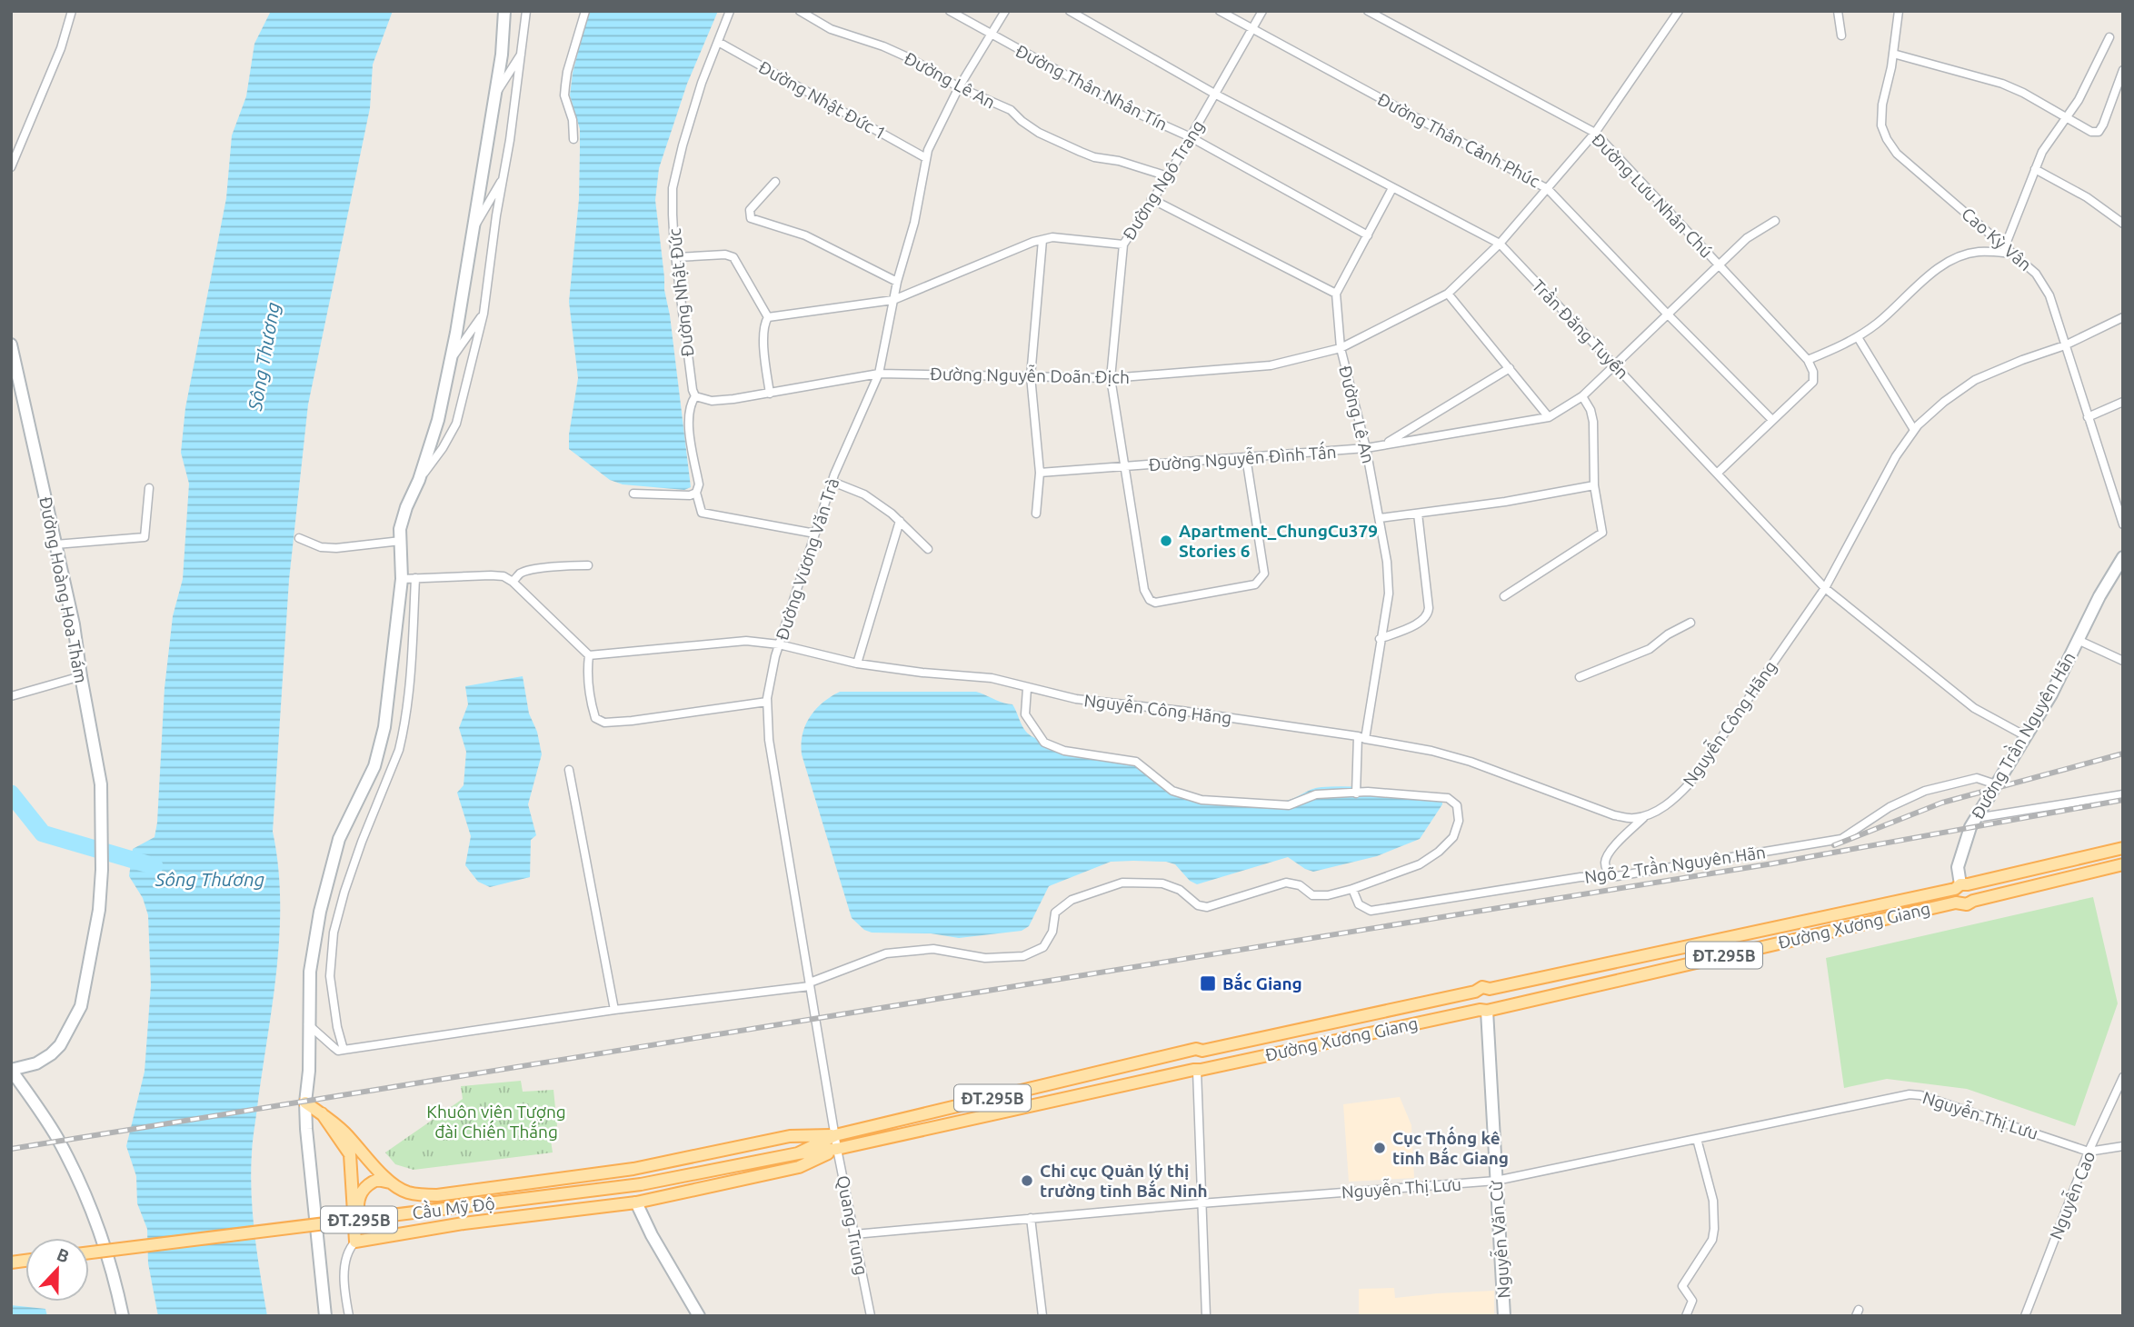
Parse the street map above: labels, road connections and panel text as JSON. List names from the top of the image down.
{
  "streets": {
    "main road": ["Đường Xương Giang", "ĐT.295B", "Cầu Mỹ Độ"],
    "street": [
      "Đường Lê An",
      "Đường Thân Nhân Tín",
      "Đường Nhật Đức 1",
      "Đường Thân Cảnh Phúc",
      "Đường Ngô Trang",
      "Đường Lưu Nhân Chú",
      "Cao Kỳ Vân",
      "Đường Nhật Đức",
      "Trần Đăng Tuyển",
      "Đường Nguyễn Doãn Địch",
      "Đường Nguyễn Đình Tấn",
      "Đường Vương Văn Trà",
      "Đường Hoàng Hoa Thám",
      "Nguyễn Công Hãng",
      "Đường Trần Nguyên Hãn",
      "Ngõ 2 Trần Nguyên Hãn",
      "Nguyễn Thị Lưu",
      "Nguyễn Cao",
      "Quang Trung",
      "Nguyễn Văn Cừ"
    ]
  },
  "crossings": [
    ["Đường Lê An", "Đường Ngô Trang"],
    ["Đường Lê An", "Đường Nguyễn Doãn Địch"],
    ["Đường Lê An", "Đường Nguyễn Đình Tấn"],
    ["Đường Lê An", "Đường Vương Văn Trà"],
    ["Đường Lê An", "Nguyễn Công Hãng"],
    ["Đường Thân Nhân Tín", "Đường Ngô Trang"],
    ["Đường Thân Nhân Tín", "Đường Vương Văn Trà"],
    ["Đường Nhật Đức 1", "Đường Nhật Đức"],
    ["Đường Nhật Đức 1", "Đường Vương Văn Trà"],
    ["Đường Thân Cảnh Phúc", "Đường Ngô Trang"],
    ["Đường Thân Cảnh Phúc", "Đường Nguyễn Doãn Địch"],
    ["Đường Thân Cảnh Phúc", "Đường Nguyễn Đình Tấn"],
    ["Đường Ngô Trang", "Trần Đăng Tuyển"],
    ["Đường Ngô Trang", "Đường Nguyễn Doãn Địch"],
    ["Đường Ngô Trang", "Đường Nguyễn Đình Tấn"],
    ["Đường Lưu Nhân Chú", "Đường Nguyễn Doãn Địch"],
    ["Đường Lưu Nhân Chú", "Đường Nguyễn Đình Tấn"],
    ["Cao Kỳ Vân", "Nguyễn Công Hãng"],
    ["Trần Đăng Tuyển", "Đường Nguyễn Doãn Địch"],
    ["Trần Đăng Tuyển", "Đường Nguyễn Đình Tấn"],
    ["Trần Đăng Tuyển", "Nguyễn Công Hãng"],
    ["Trần Đăng Tuyển", "Đường Trần Nguyên Hãn"],
    ["Đường Nguyễn Doãn Địch", "Đường Vương Văn Trà"],
    ["Đường Vương Văn Trà", "Nguyễn Công Hãng"],
    ["Đường Vương Văn Trà", "Đường Xương Giang"],
    ["Đường Vương Văn Trà", "Quang Trung"],
    ["Đường Trần Nguyên Hãn", "Ngõ 2 Trần Nguyên Hãn"],
    ["Đường Trần Nguyên Hãn", "Đường Xương Giang"],
    ["Đường Xương Giang", "ĐT.295B"],
    ["Đường Xương Giang", "Cầu Mỹ Độ"],
    ["Đường Xương Giang", "Quang Trung"],
    ["Đường Xương Giang", "Nguyễn Văn Cừ"],
    ["ĐT.295B", "Nguyễn Văn Cừ"],
    ["Nguyễn Thị Lưu", "Nguyễn Cao"],
    ["Nguyễn Thị Lưu", "Quang Trung"],
    ["Nguyễn Thị Lưu", "Nguyễn Văn Cừ"]
  ],
  "water": ["Sông Thương"],
  "parks": ["Khuôn viên Tượng đài Chiến Thắng"],
  "places": {
    "other": ["Apartment_ChungCu379 Stories 6", "Cục Thống kê tỉnh Bắc Giang", "Chi cục Quản lý thị trường tỉnh Bắc Ninh"],
    "transit": ["Bắc Giang"]
  },
  "north": "top"
}
